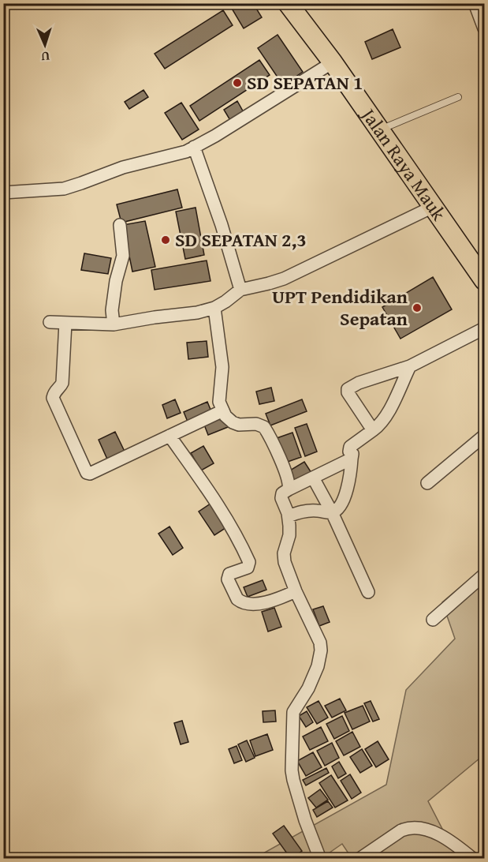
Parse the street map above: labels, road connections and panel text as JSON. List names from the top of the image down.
{
  "streets": {
    "main road": ["Jalan Raya Mauk"]
  },
  "places": ["SD SEPATAN 1", "SD SEPATAN 2,3", "UPT Pendidikan Sepatan"],
  "north": "bottom"
}
